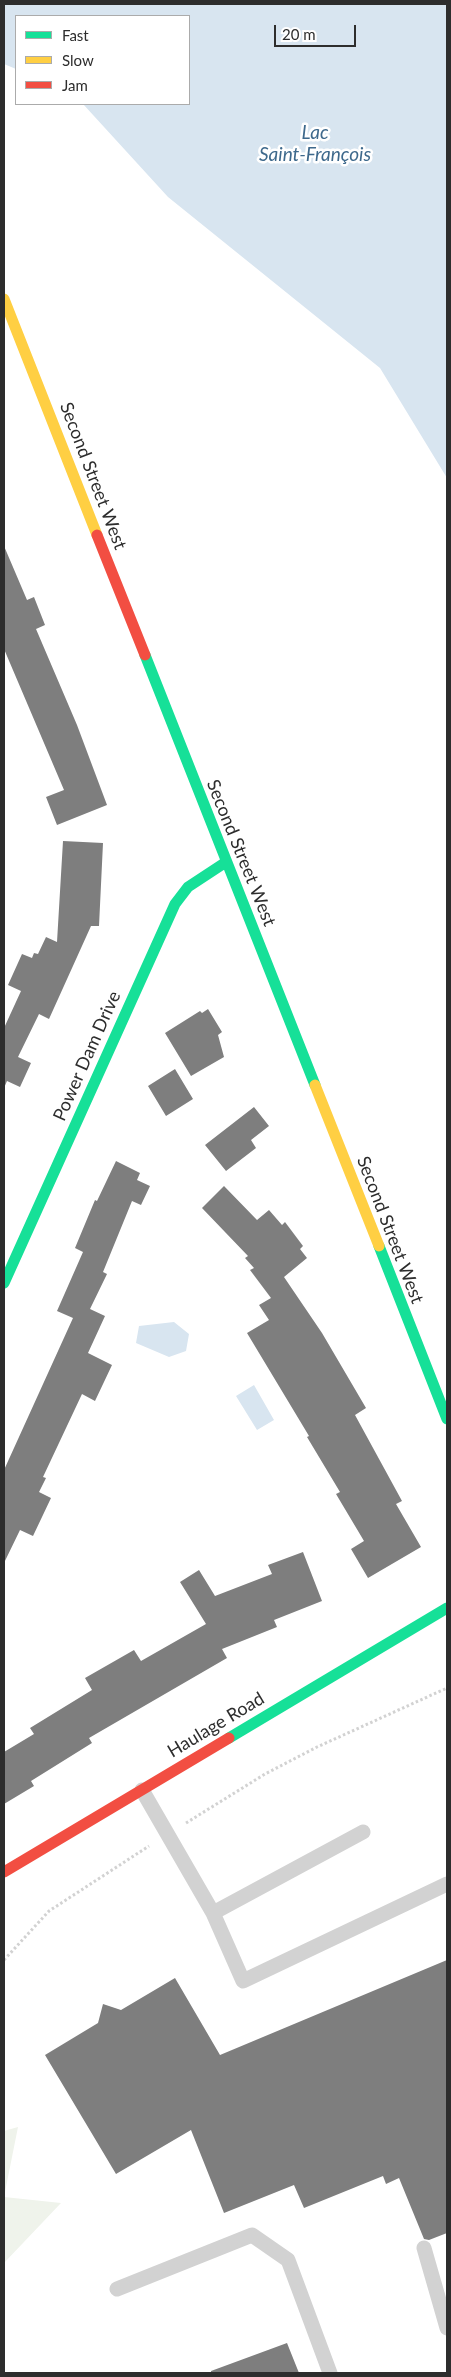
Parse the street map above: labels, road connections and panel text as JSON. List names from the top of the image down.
{
  "streets": {
    "street": ["Second Street West", "Power Dam Drive", "Haulage Road"]
  },
  "crossings": [
    ["Second Street West", "Power Dam Drive"]
  ],
  "water": ["Lac Saint-François"],
  "legend": ["Fast", "Slow", "Jam"],
  "scale_bar": "20 m"
}
